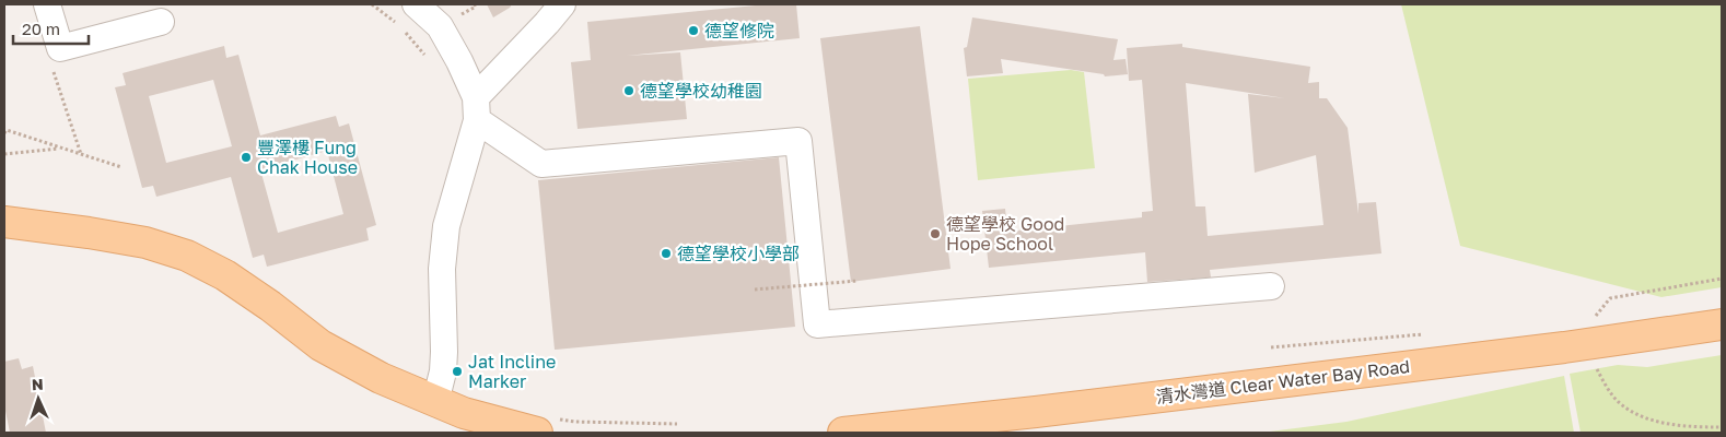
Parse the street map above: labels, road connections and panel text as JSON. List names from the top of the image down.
{
  "streets": {
    "main road": ["清水灣道 Clear Water Bay Road"]
  },
  "places": [
    "德望修院",
    "德望學校幼稚園",
    "豐澤樓 Fung Chak House",
    "德望學校 Good Hope School",
    "德望學校小學部",
    "Jat Incline Marker"
  ],
  "scale_bar": "20 m",
  "north": "top"
}
